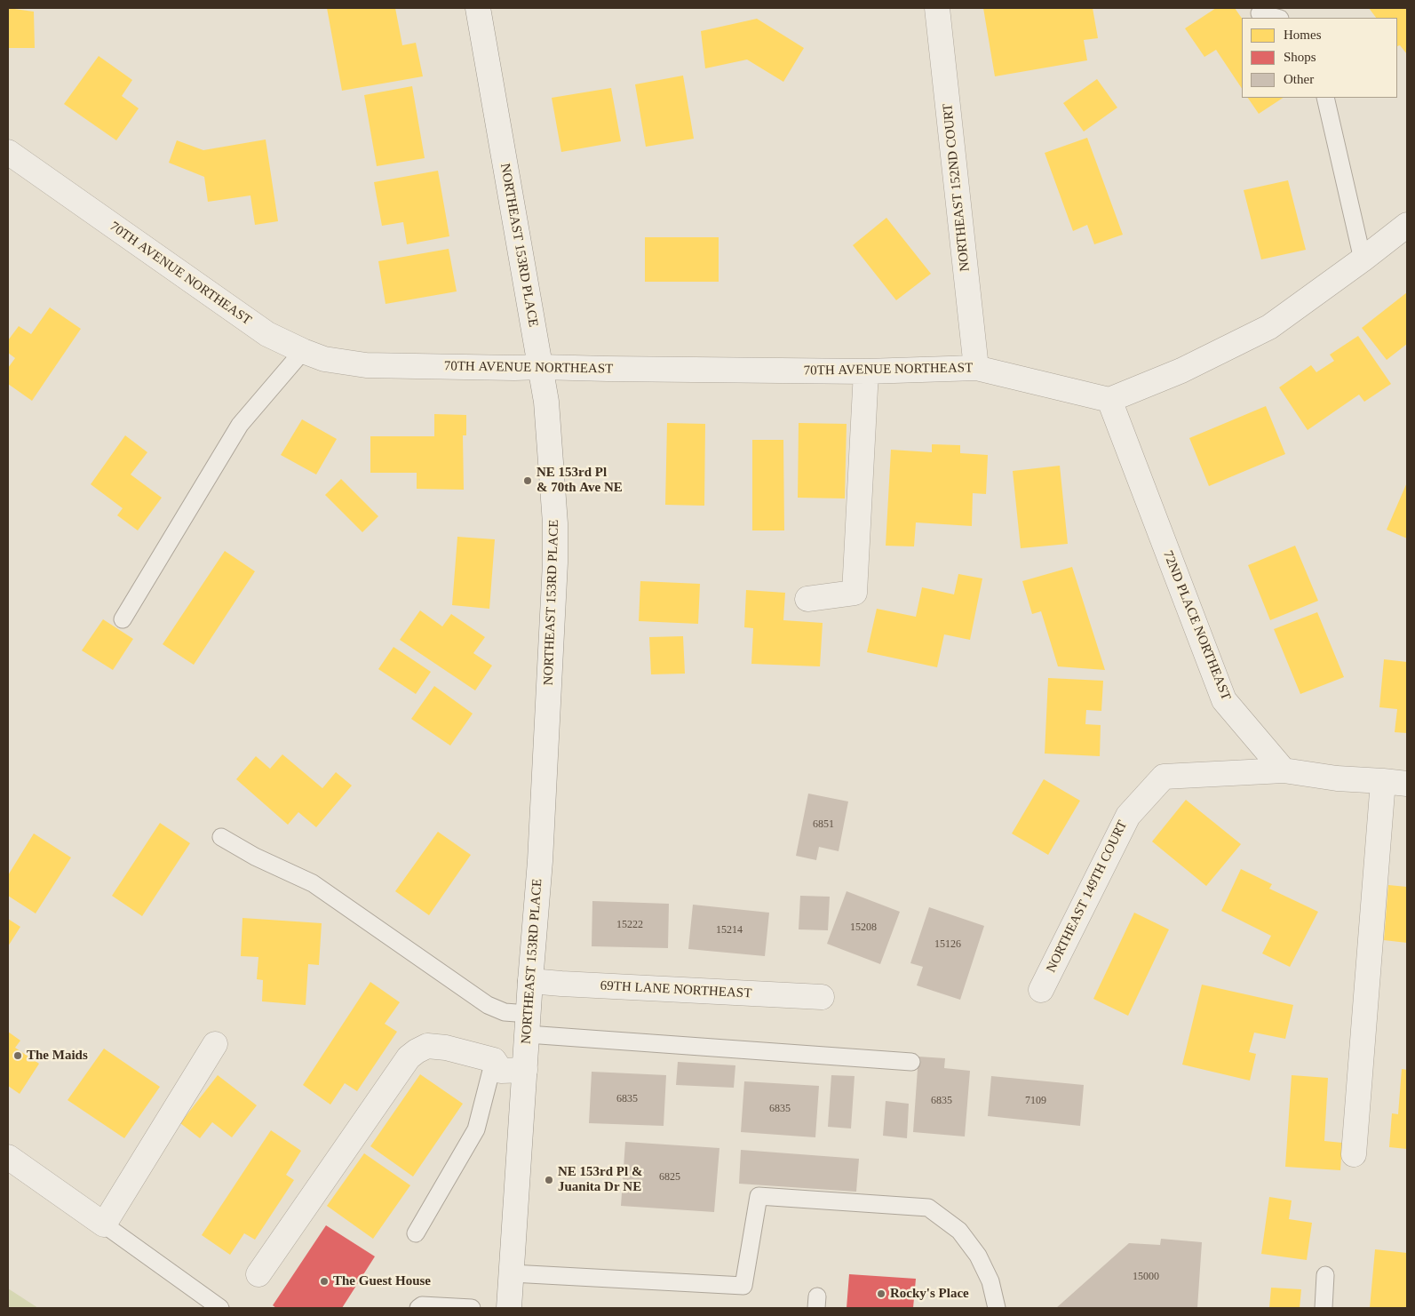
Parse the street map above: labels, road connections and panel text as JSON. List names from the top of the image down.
{
  "streets": {
    "street": [
      "NORTHEAST 152ND COURT",
      "NORTHEAST 153RD PLACE",
      "70TH AVENUE NORTHEAST",
      "72ND PLACE NORTHEAST",
      "NORTHEAST 149TH COURT",
      "69TH LANE NORTHEAST"
    ]
  },
  "crossings": [
    ["NORTHEAST 152ND COURT", "70TH AVENUE NORTHEAST"],
    ["NORTHEAST 153RD PLACE", "70TH AVENUE NORTHEAST"],
    ["NORTHEAST 153RD PLACE", "69TH LANE NORTHEAST"],
    ["70TH AVENUE NORTHEAST", "72ND PLACE NORTHEAST"],
    ["72ND PLACE NORTHEAST", "NORTHEAST 149TH COURT"]
  ],
  "places": [
    "NE 153rd Pl & 70th Ave NE",
    "The Maids",
    "NE 153rd Pl & Juanita Dr NE",
    "The Guest House",
    "Rocky's Place"
  ],
  "house_numbers": [
    "6851",
    "15222",
    "15208",
    "15214",
    "15126",
    "6835",
    "6835",
    "7109",
    "6835",
    "6825",
    "15000"
  ],
  "legend": ["Homes", "Shops", "Other"]
}
